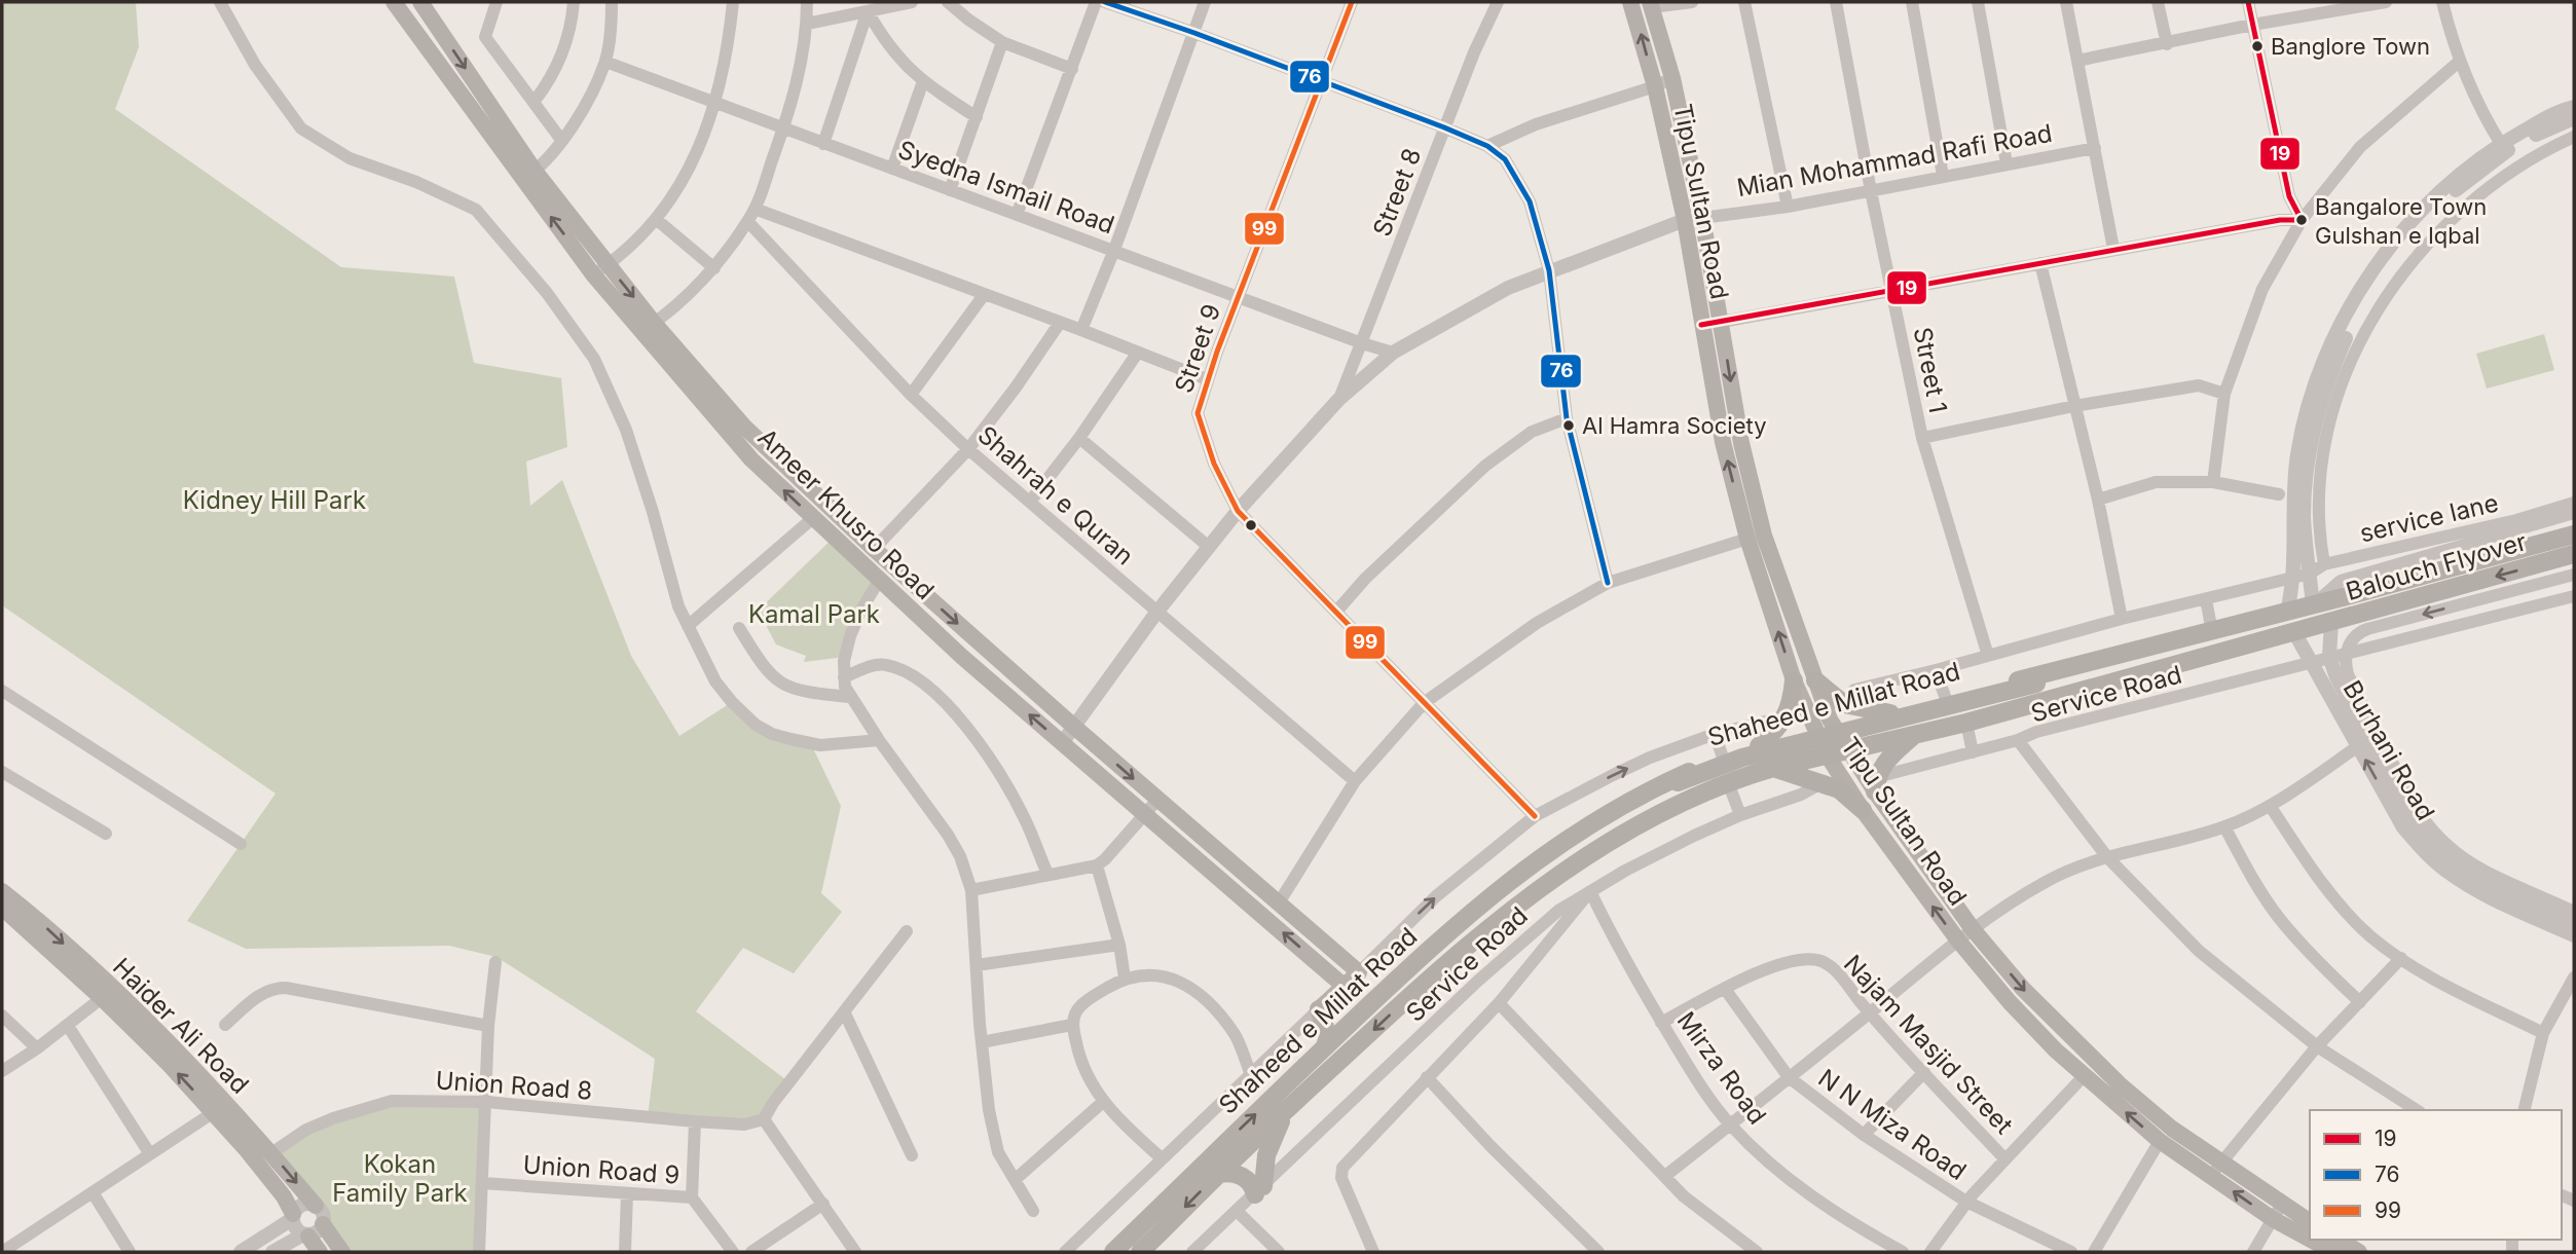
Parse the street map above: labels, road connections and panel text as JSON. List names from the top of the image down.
{
  "streets": {
    "main road": [
      "Tipu Sultan Road",
      "Ameer Khusro Road",
      "Balouch Flyover",
      "Shaheed e Millat Road",
      "Haider Ali Road"
    ],
    "street": [
      "Mian Mohammad Rafi Road",
      "Syedna Ismail Road",
      "Street 8",
      "Street 9",
      "Street 1",
      "Shahrah e Quran",
      "service lane",
      "Service Road",
      "Burhani Road",
      "Najam Masjid Street",
      "Mirza Road",
      "Union Road 8",
      "N N Miza Road",
      "Union Road 9"
    ]
  },
  "crossings": [
    ["Mian Mohammad Rafi Road", "Tipu Sultan Road"],
    ["Mian Mohammad Rafi Road", "Street 1"],
    ["Syedna Ismail Road", "Street 8"],
    ["Syedna Ismail Road", "Street 9"],
    ["Tipu Sultan Road", "Service Road"],
    ["Tipu Sultan Road", "Shaheed e Millat Road"],
    ["Street 1", "service lane"],
    ["Balouch Flyover", "Shaheed e Millat Road"],
    ["Balouch Flyover", "Burhani Road"],
    ["Service Road", "Burhani Road"],
    ["Service Road", "Mirza Road"],
    ["Shaheed e Millat Road", "Burhani Road"],
    ["Haider Ali Road", "Union Road 8"],
    ["Najam Masjid Street", "Mirza Road"],
    ["Najam Masjid Street", "N N Miza Road"]
  ],
  "parks": ["Kidney Hill Park", "Kamal Park", "Kokan Family Park"],
  "places": ["Banglore Town", "Bangalore Town Gulshan e Iqbal", "Al Hamra Society"],
  "lines": ["transit line 19", "transit line 76", "transit line 99"],
  "legend": ["19", "76", "99"]
}
